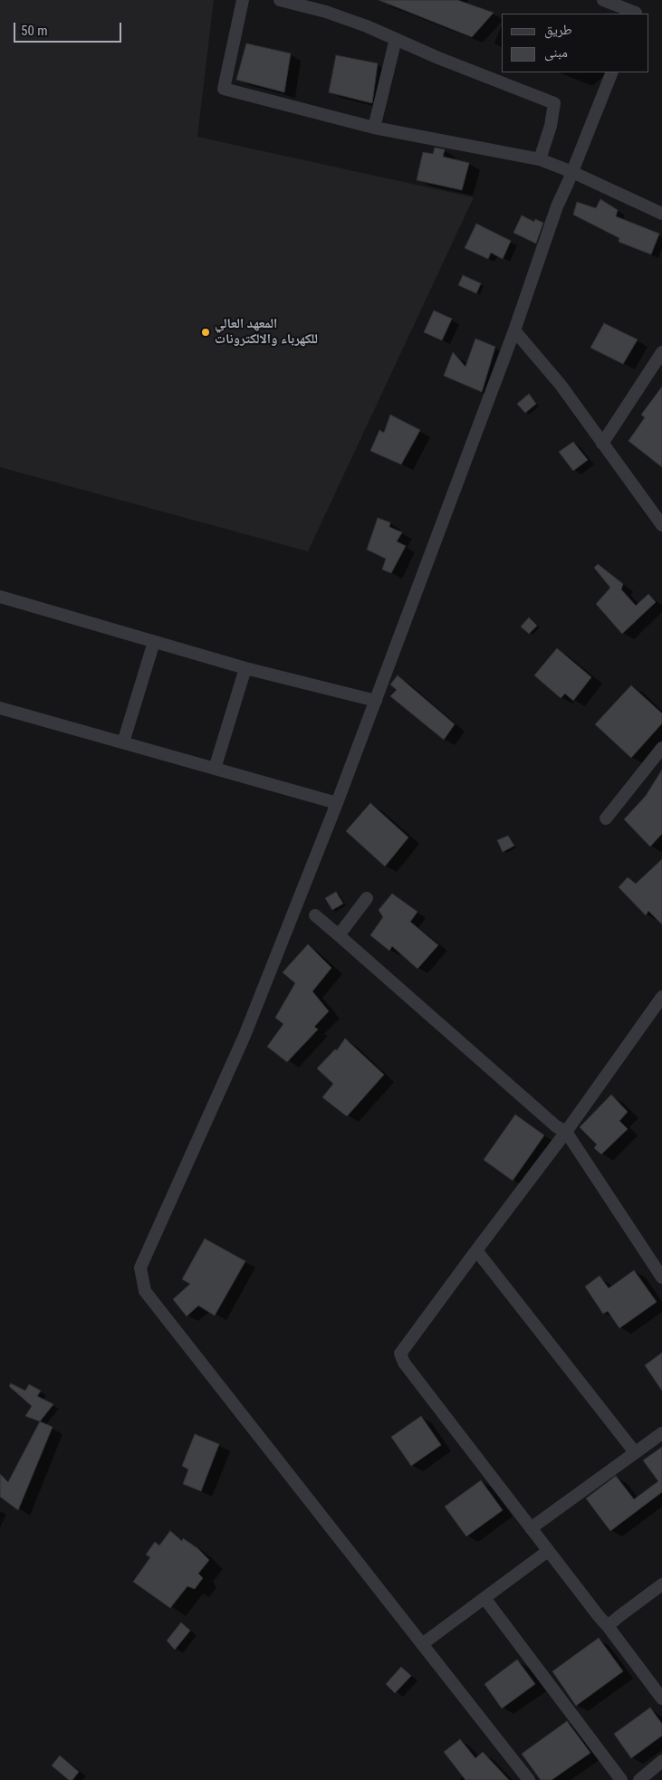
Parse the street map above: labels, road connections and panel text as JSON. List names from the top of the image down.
{
  "places": ["المعهد العالي للكهرباء والالكترونات"],
  "legend": ["طريق", "مبنى"],
  "scale_bar": "50 m"
}
